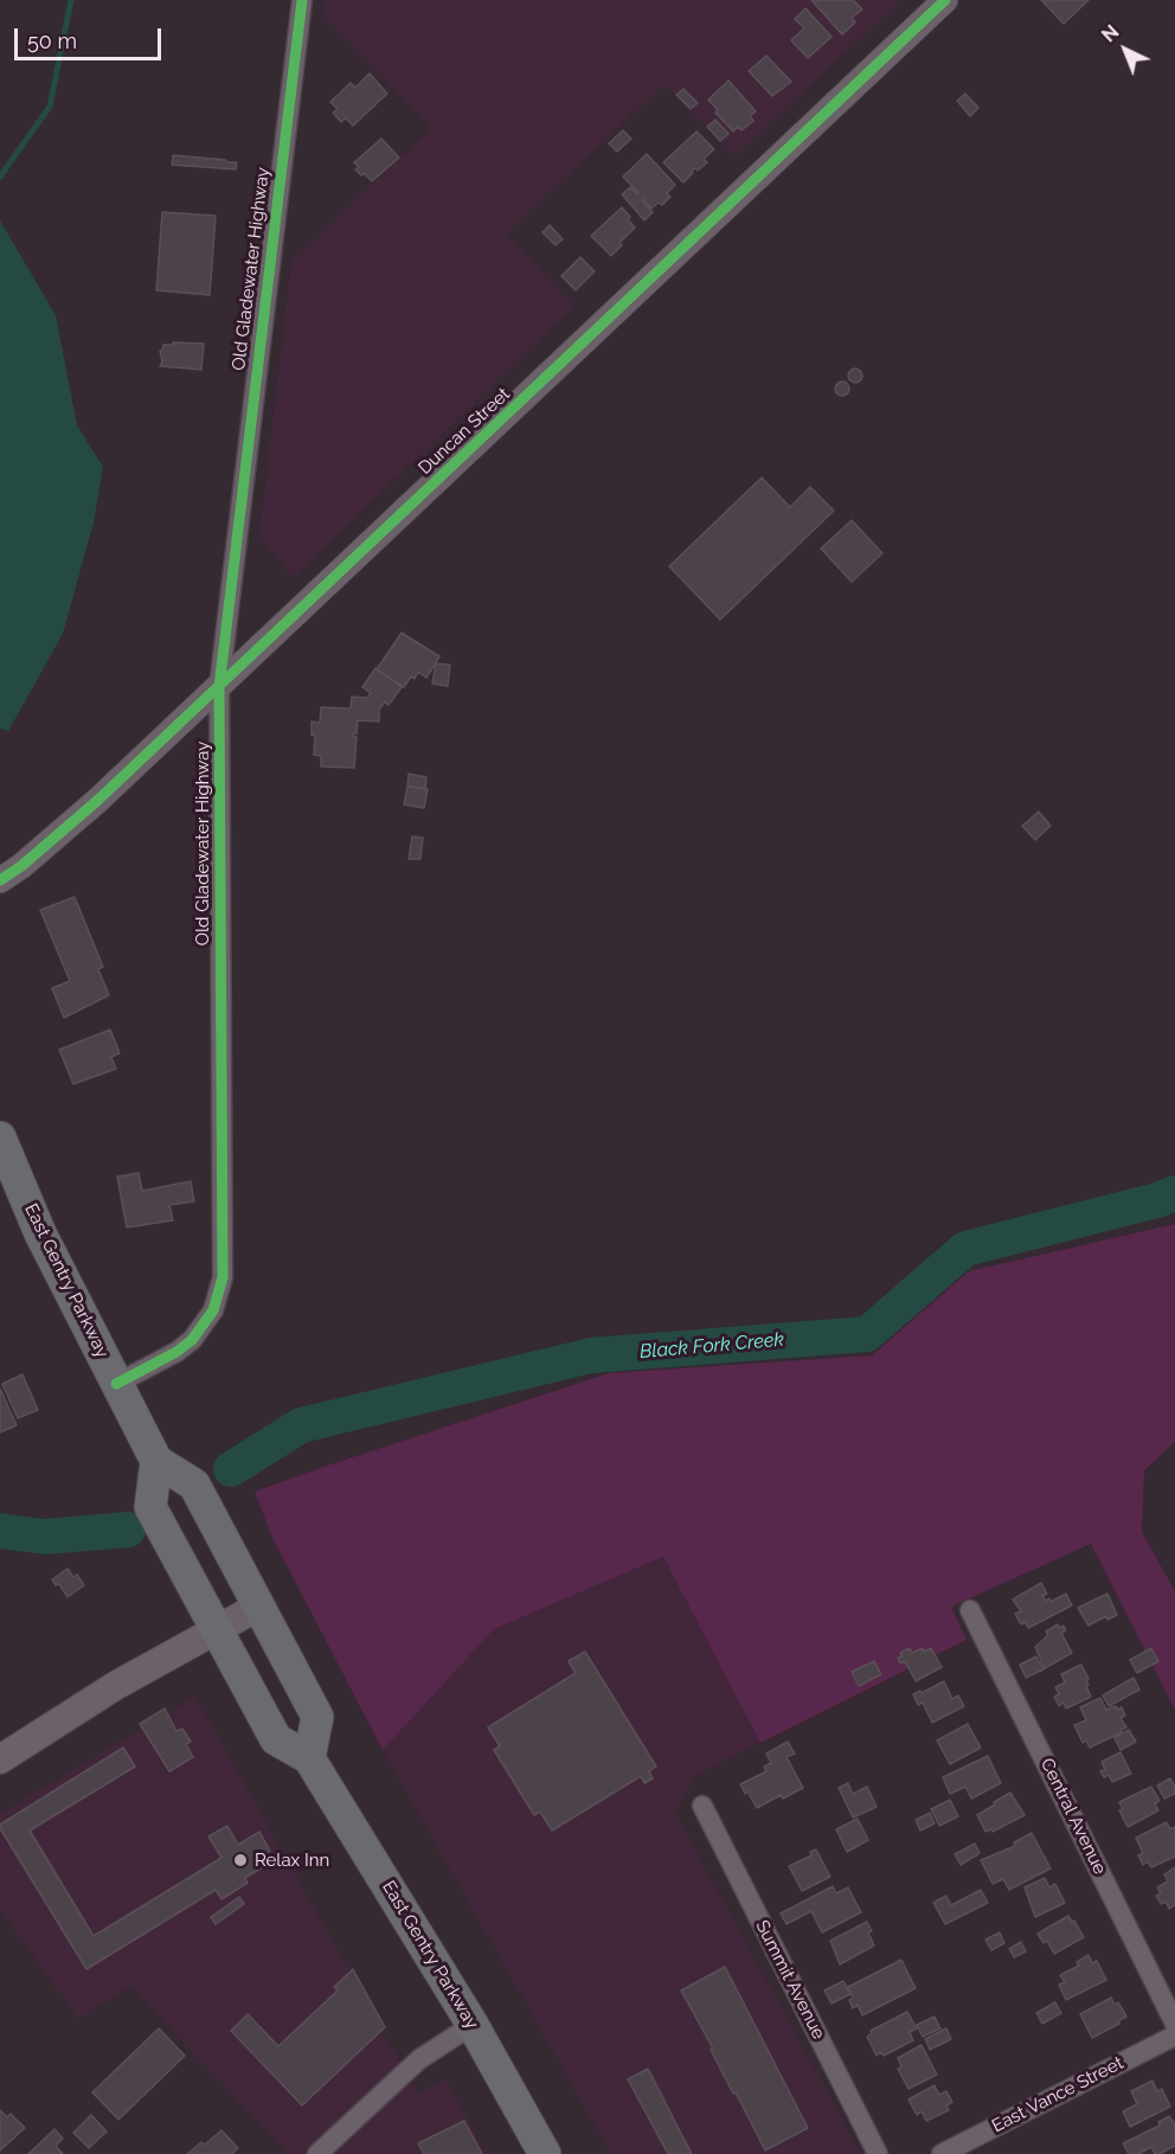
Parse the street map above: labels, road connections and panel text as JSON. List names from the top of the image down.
{
  "streets": {
    "main road": ["East Gentry Parkway"],
    "street": [
      "Old Gladewater Highway",
      "Duncan Street",
      "Central Avenue",
      "Summit Avenue",
      "East Vance Street"
    ]
  },
  "crossings": [
    ["Old Gladewater Highway", "Duncan Street"],
    ["Old Gladewater Highway", "East Gentry Parkway"]
  ],
  "water": ["Black Fork Creek"],
  "places": ["Relax Inn"],
  "scale_bar": "50 m",
  "north": "top left"
}
